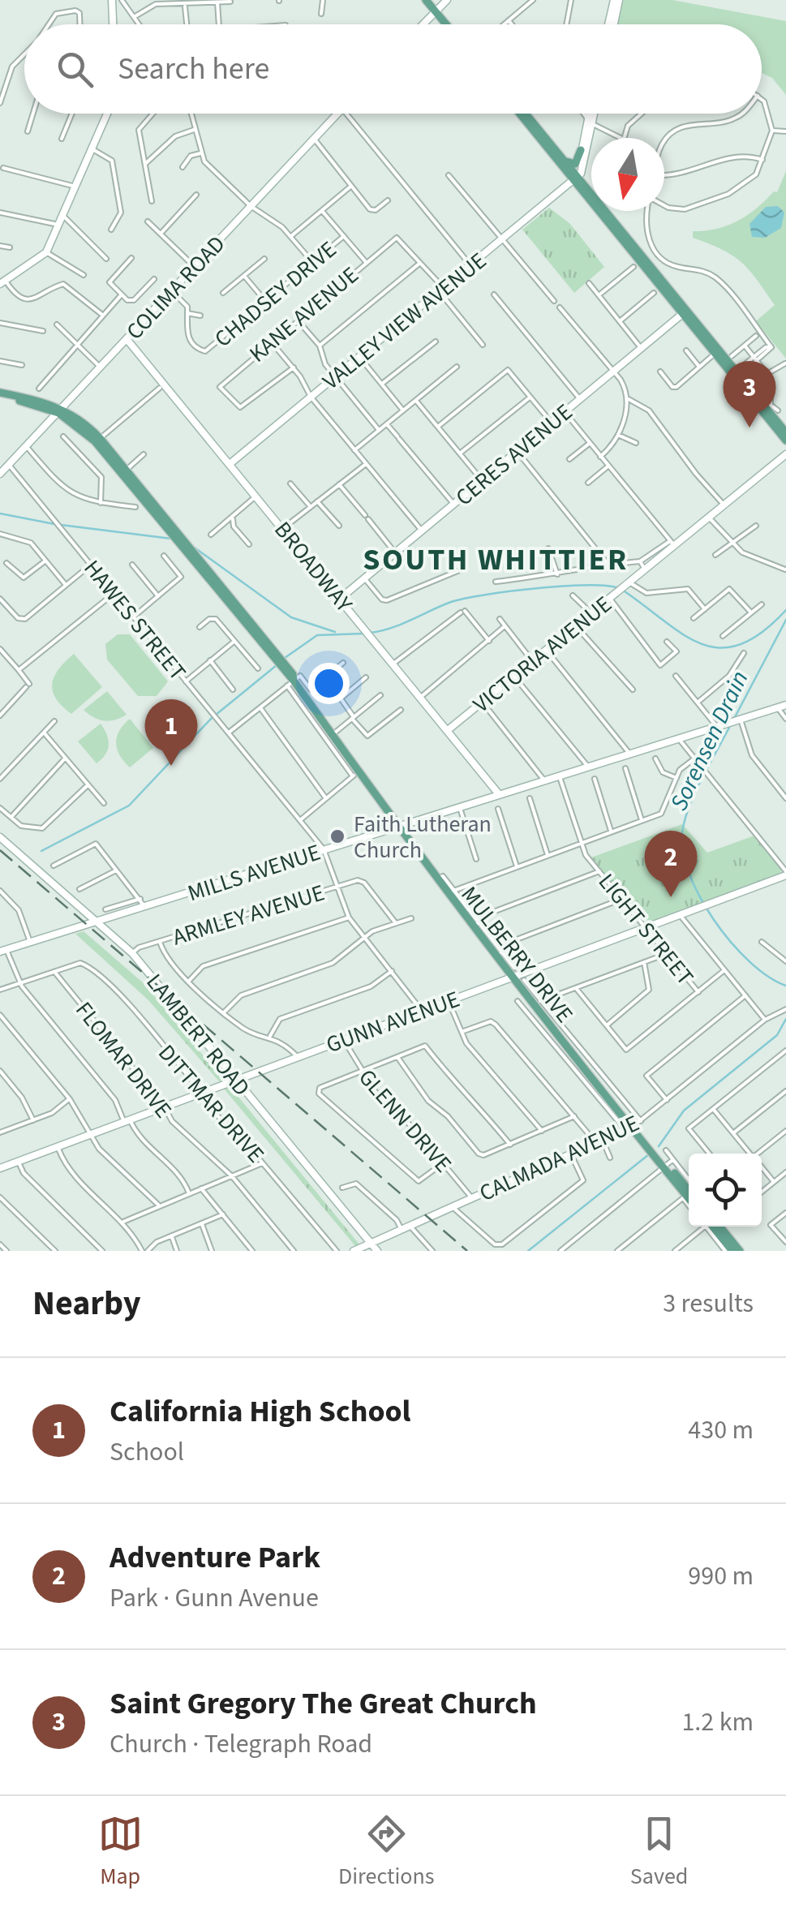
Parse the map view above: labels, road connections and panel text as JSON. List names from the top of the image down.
{
  "streets": {
    "main road": ["MULBERRY DRIVE"],
    "street": [
      "COLIMA ROAD",
      "CHADSEY DRIVE",
      "KANE AVENUE",
      "VALLEY VIEW AVENUE",
      "CERES AVENUE",
      "BROADWAY",
      "HAWES STREET",
      "VICTORIA AVENUE",
      "MILLS AVENUE",
      "ARMLEY AVENUE",
      "LIGHT STREET",
      "GUNN AVENUE",
      "LAMBERT ROAD",
      "FLOMAR DRIVE",
      "DITTMAR DRIVE",
      "GLENN DRIVE",
      "CALMADA AVENUE"
    ]
  },
  "crossings": [
    ["COLIMA ROAD", "BROADWAY"],
    ["COLIMA ROAD", "HAWES STREET"],
    ["COLIMA ROAD", "MULBERRY DRIVE"],
    ["VALLEY VIEW AVENUE", "BROADWAY"],
    ["CERES AVENUE", "BROADWAY"],
    ["BROADWAY", "VICTORIA AVENUE"],
    ["BROADWAY", "MILLS AVENUE"],
    ["HAWES STREET", "MILLS AVENUE"],
    ["MILLS AVENUE", "LIGHT STREET"],
    ["MILLS AVENUE", "MULBERRY DRIVE"],
    ["MILLS AVENUE", "LAMBERT ROAD"],
    ["ARMLEY AVENUE", "LAMBERT ROAD"],
    ["LIGHT STREET", "GUNN AVENUE"],
    ["MULBERRY DRIVE", "GUNN AVENUE"],
    ["MULBERRY DRIVE", "CALMADA AVENUE"],
    ["GUNN AVENUE", "LAMBERT ROAD"],
    ["GUNN AVENUE", "FLOMAR DRIVE"],
    ["GUNN AVENUE", "DITTMAR DRIVE"],
    ["GUNN AVENUE", "GLENN DRIVE"],
    ["LAMBERT ROAD", "CALMADA AVENUE"],
    ["FLOMAR DRIVE", "DITTMAR DRIVE"],
    ["GLENN DRIVE", "CALMADA AVENUE"]
  ],
  "districts": ["SOUTH WHITTIER"],
  "water": ["Sorensen Drain"],
  "places": ["Faith Lutheran Church"],
  "north": "bottom",
  "page": {
    "search": "Search here",
    "pins": ["3", "1", "2"],
    "heading": ["Nearby", "3 results"],
    "list": [
      {
        "mark": "1",
        "name": "California High School",
        "note": "School",
        "value": "430 m"
      },
      {
        "mark": "2",
        "name": "Adventure Park",
        "note": "Park · Gunn Avenue",
        "value": "990 m"
      },
      {
        "mark": "3",
        "name": "Saint Gregory The Great Church",
        "note": "Church · Telegraph Road",
        "value": "1.2 km"
      }
    ],
    "nav": ["Map", "Directions", "Saved"]
  }
}
